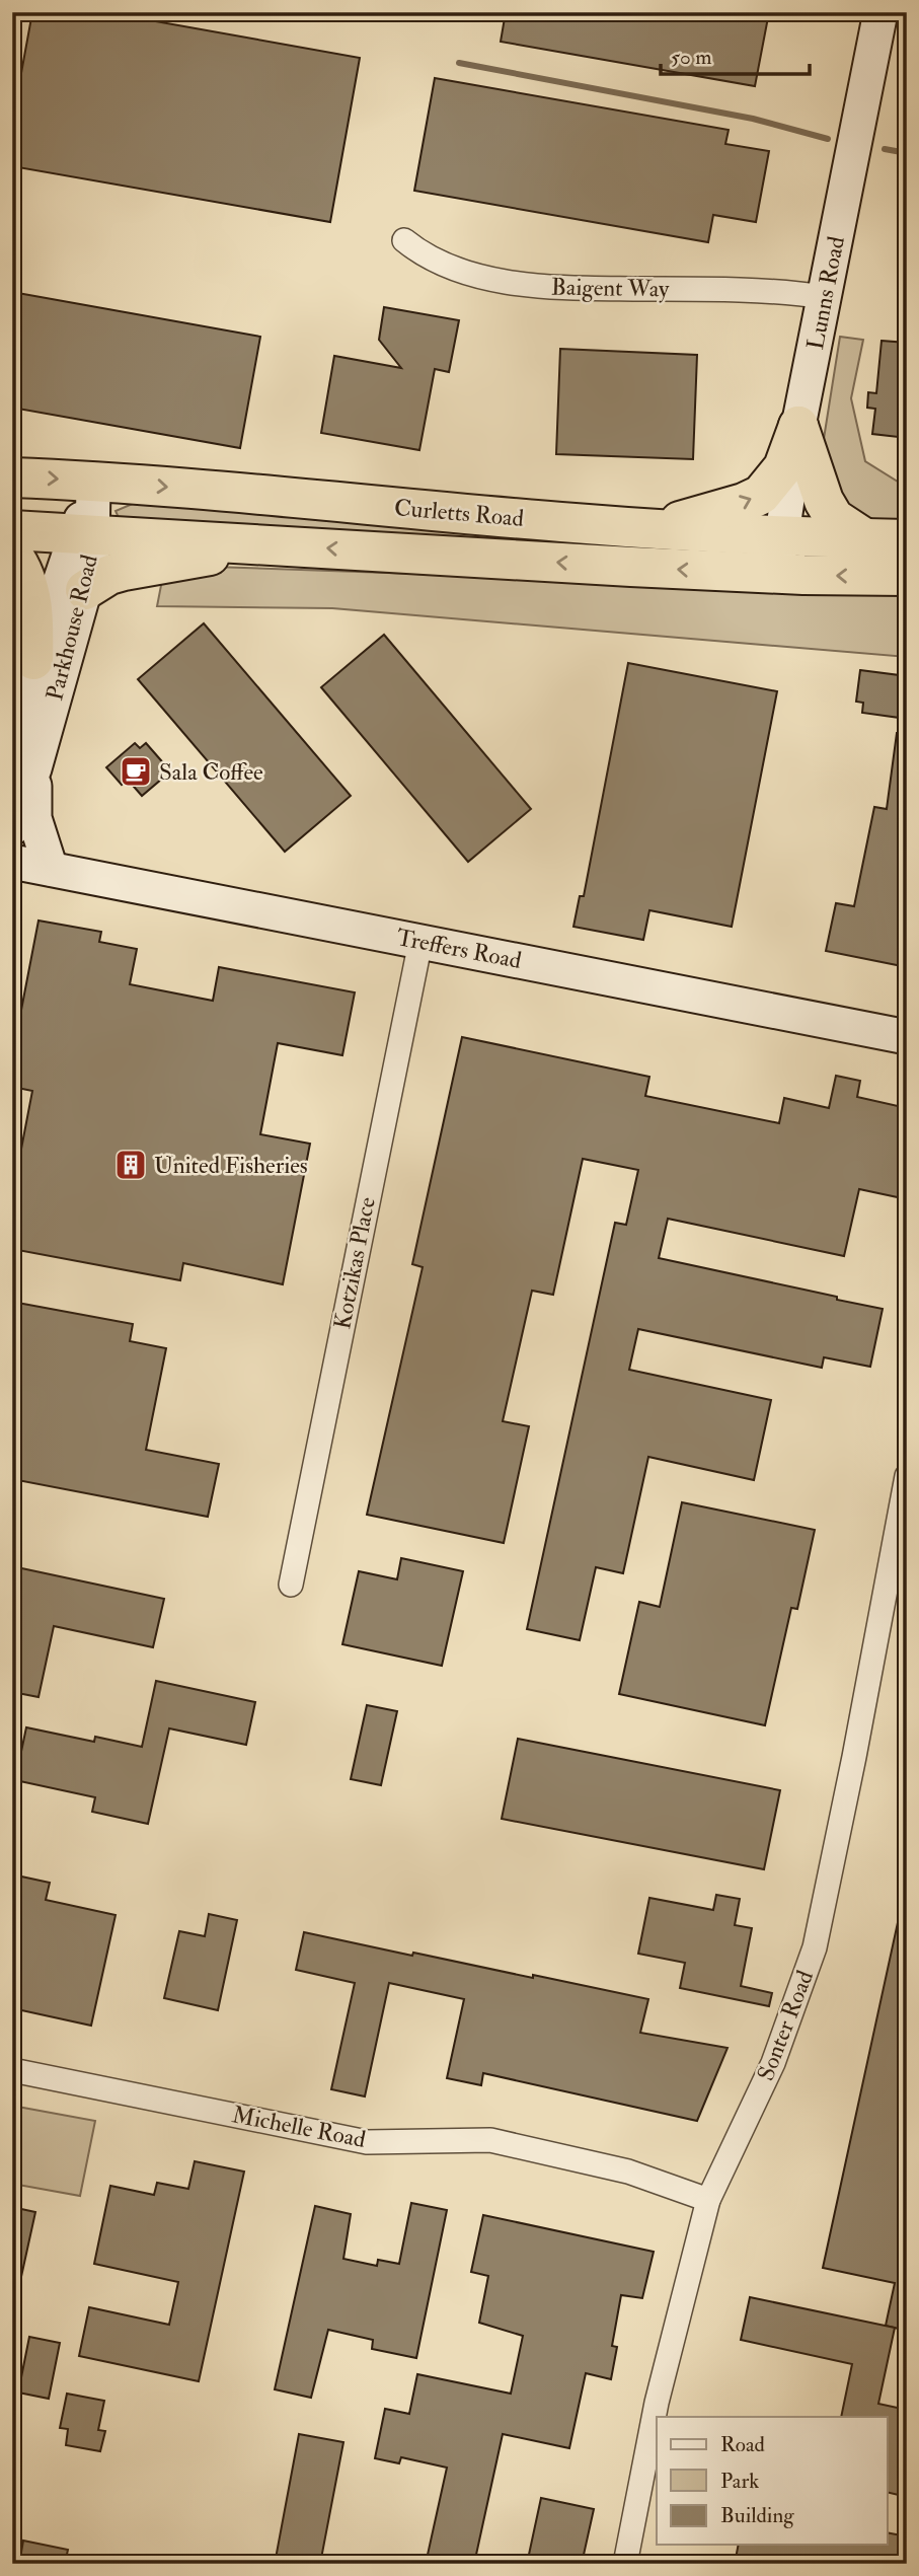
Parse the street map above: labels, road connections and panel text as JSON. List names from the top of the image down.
{
  "streets": {
    "highway": ["Curletts Road"],
    "street": [
      "Baigent Way",
      "Lunns Road",
      "Parkhouse Road",
      "Treffers Road",
      "Kotzikas Place",
      "Sonter Road",
      "Michelle Road"
    ]
  },
  "crossings": [
    ["Baigent Way", "Lunns Road"],
    ["Lunns Road", "Curletts Road"],
    ["Curletts Road", "Parkhouse Road"],
    ["Treffers Road", "Kotzikas Place"],
    ["Sonter Road", "Michelle Road"]
  ],
  "places": {
    "cafe": ["Sala Coffee"],
    "building": ["United Fisheries"]
  },
  "legend": ["Road", "Park", "Building"],
  "scale_bar": "50 m"
}
